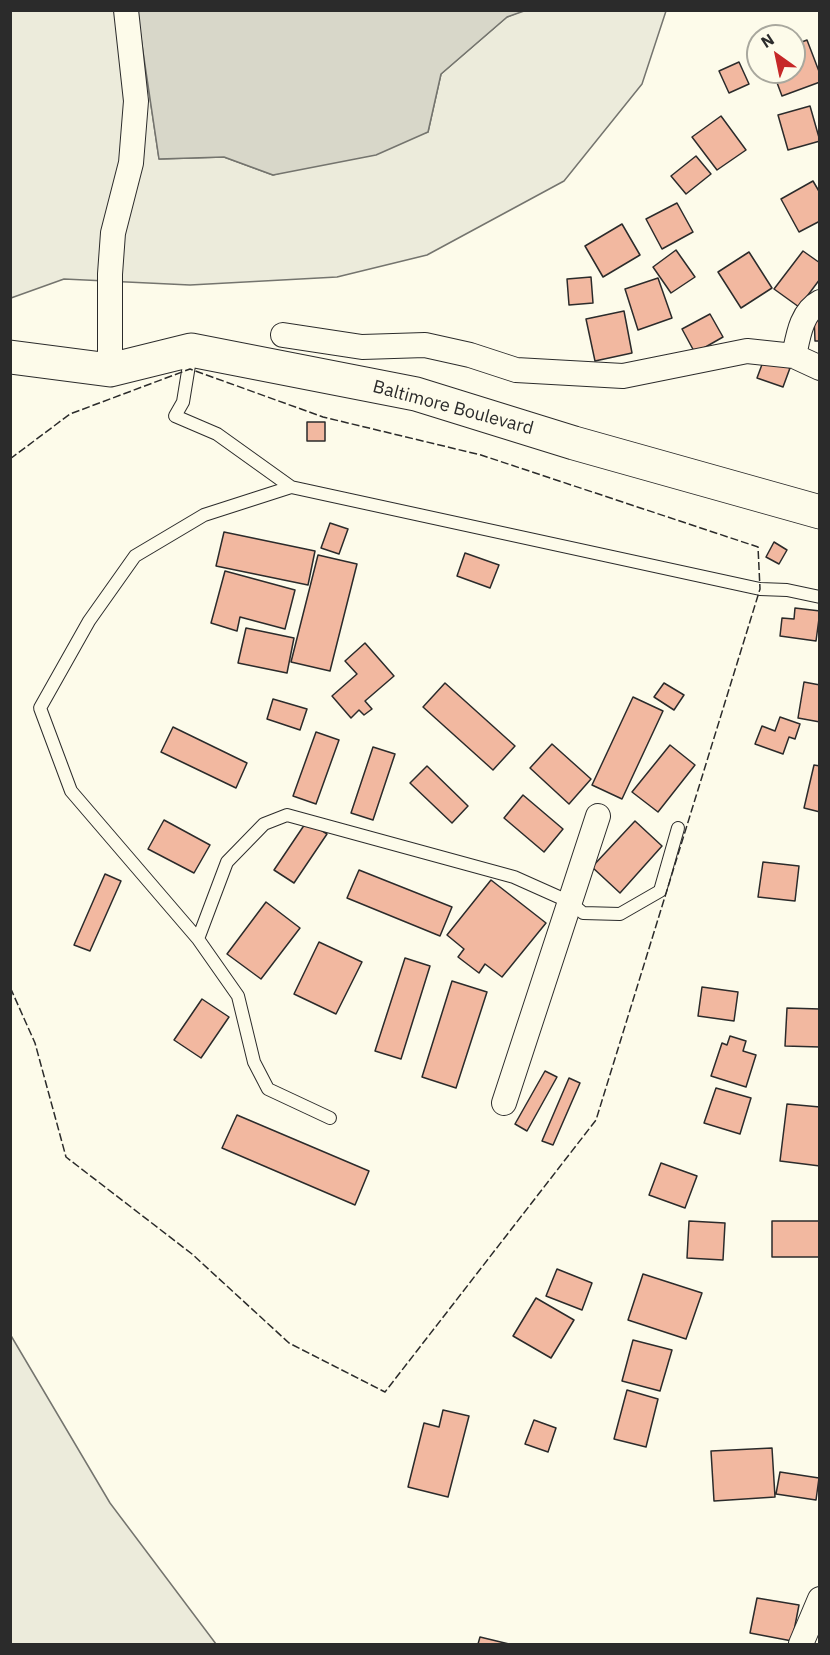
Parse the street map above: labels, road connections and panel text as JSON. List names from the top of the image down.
{
  "streets": {
    "highway": ["Baltimore Boulevard"]
  },
  "north": "top left"
}
